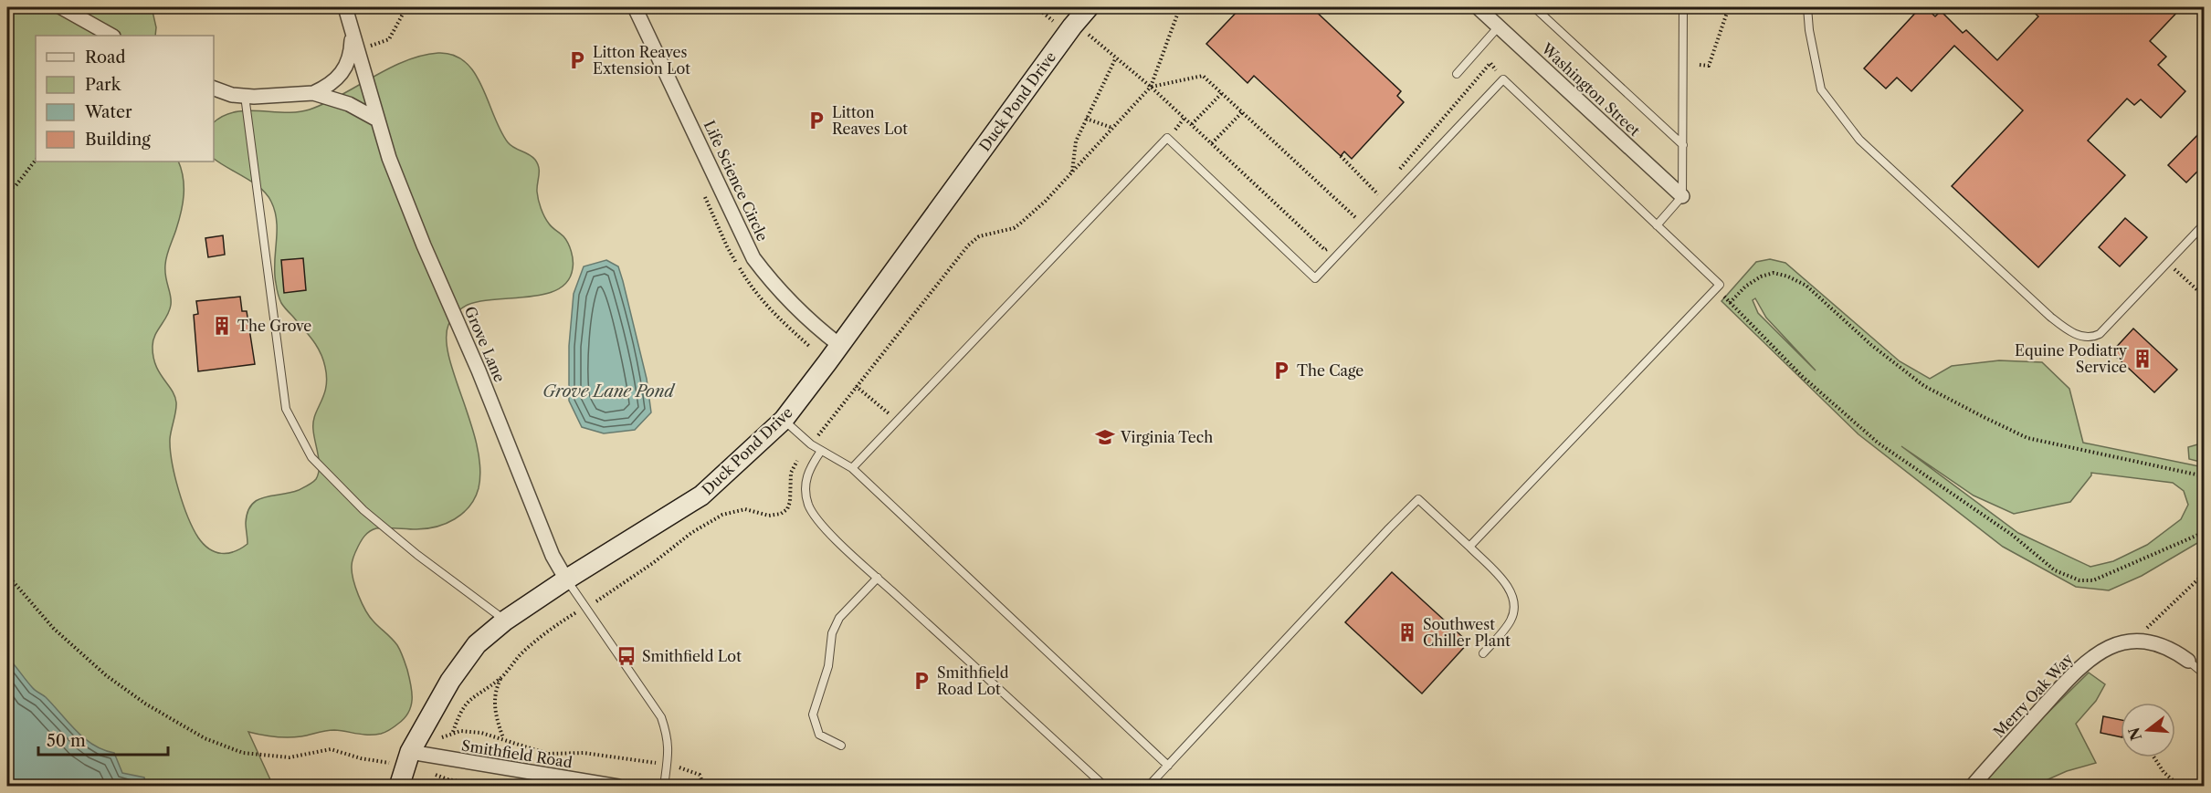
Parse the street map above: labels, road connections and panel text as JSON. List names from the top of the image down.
{
  "streets": {
    "street": [
      "Washington Street",
      "Duck Pond Drive",
      "Life Science Circle",
      "Grove Lane",
      "Merry Oak Way",
      "Smithfield Road"
    ]
  },
  "crossings": [
    ["Duck Pond Drive", "Life Science Circle"],
    ["Duck Pond Drive", "Grove Lane"],
    ["Duck Pond Drive", "Smithfield Road"]
  ],
  "water": ["Grove Lane Pond"],
  "places": {
    "parking": [
      "Litton Reaves Extension Lot",
      "Litton Reaves Lot",
      "The Cage",
      "Smithfield Road Lot"
    ],
    "building": ["The Grove", "Equine Podiatry Service", "Southwest Chiller Plant"],
    "school or university": ["Virginia Tech"],
    "bus stop": ["Smithfield Lot"]
  },
  "legend": [
    "Road",
    "Park",
    "Water",
    "Building"
  ],
  "scale_bar": "50 m",
  "north": "left"
}
